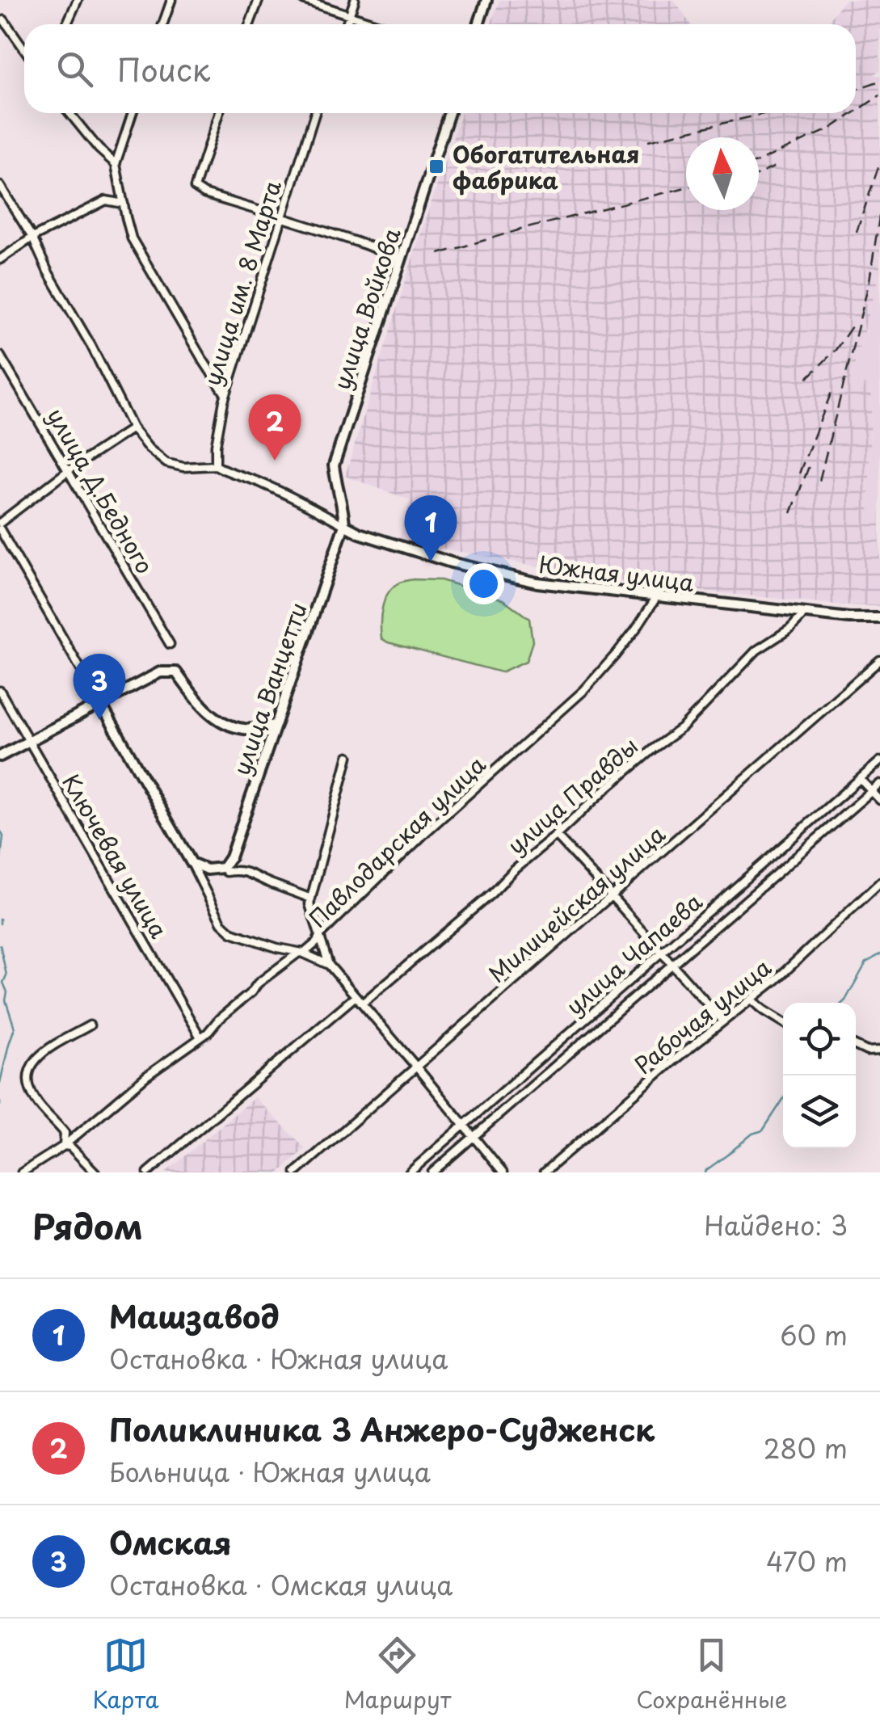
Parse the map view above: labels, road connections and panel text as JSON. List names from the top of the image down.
{
  "streets": {
    "street": [
      "улица им. 8 Марта",
      "улица Войкова",
      "улица Д.Бедного",
      "Южная улица",
      "улица Ванцетти",
      "улица Правды",
      "Павлодарская улица",
      "Ключевая улица",
      "Милицейская улица",
      "улица Чапаева",
      "Рабочая улица"
    ]
  },
  "crossings": [
    ["улица им. 8 Марта", "Южная улица"],
    ["улица Войкова", "Южная улица"],
    ["улица Войкова", "улица Ванцетти"],
    ["Южная улица", "улица Ванцетти"],
    ["Южная улица", "улица Правды"],
    ["Южная улица", "Павлодарская улица"],
    ["Павлодарская улица", "Ключевая улица"]
  ],
  "places": {
    "transit": ["Обогатительная фабрика"]
  },
  "north": "top",
  "page": {
    "search": "Поиск",
    "pins": ["2", "1", "3"],
    "heading": ["Рядом", "Найдено: 3"],
    "list": [
      {
        "mark": "1",
        "name": "Машзавод",
        "note": "Остановка · Южная улица",
        "value": "60 m"
      },
      {
        "mark": "2",
        "name": "Поликлиника 3 Анжеро-Судженск",
        "note": "Больница · Южная улица",
        "value": "280 m"
      },
      {
        "mark": "3",
        "name": "Омская",
        "note": "Остановка · Омская улица",
        "value": "470 m"
      }
    ],
    "nav": ["Карта", "Маршрут", "Сохранённые"]
  }
}
